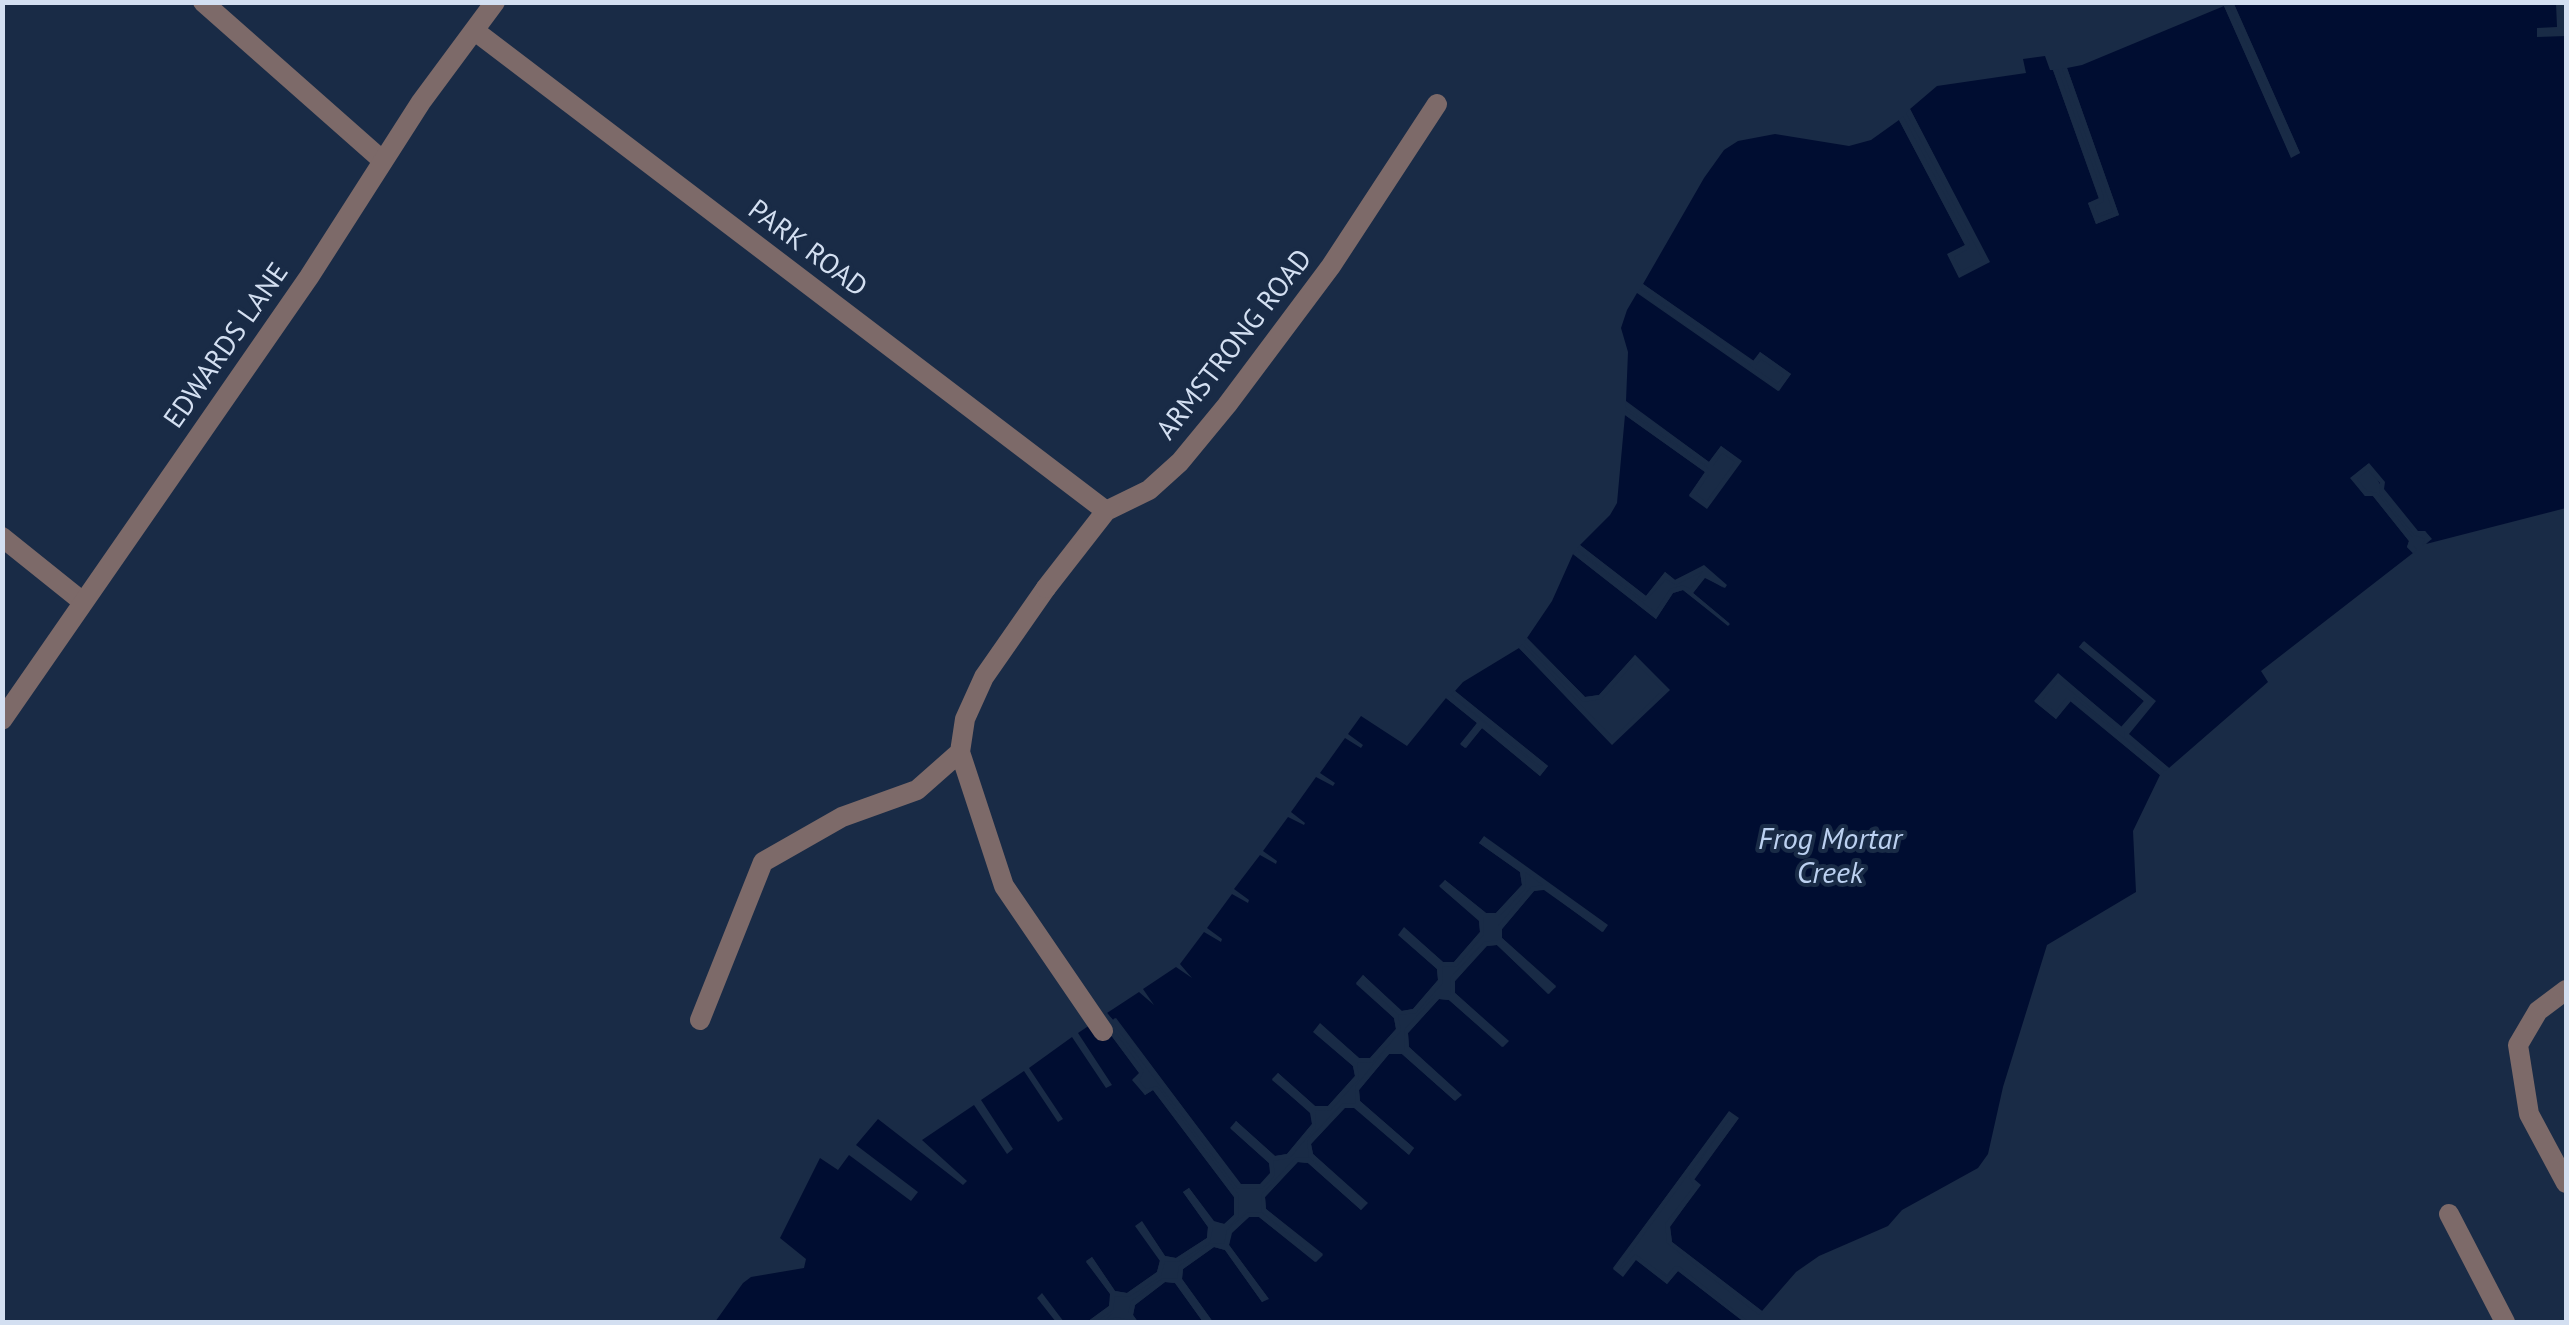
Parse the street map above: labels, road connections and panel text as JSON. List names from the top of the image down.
{
  "streets": {
    "street": ["PARK ROAD", "ARMSTRONG ROAD", "EDWARDS LANE"]
  },
  "crossings": [
    ["PARK ROAD", "ARMSTRONG ROAD"],
    ["PARK ROAD", "EDWARDS LANE"]
  ],
  "water": ["Frog Mortar Creek"]
}
